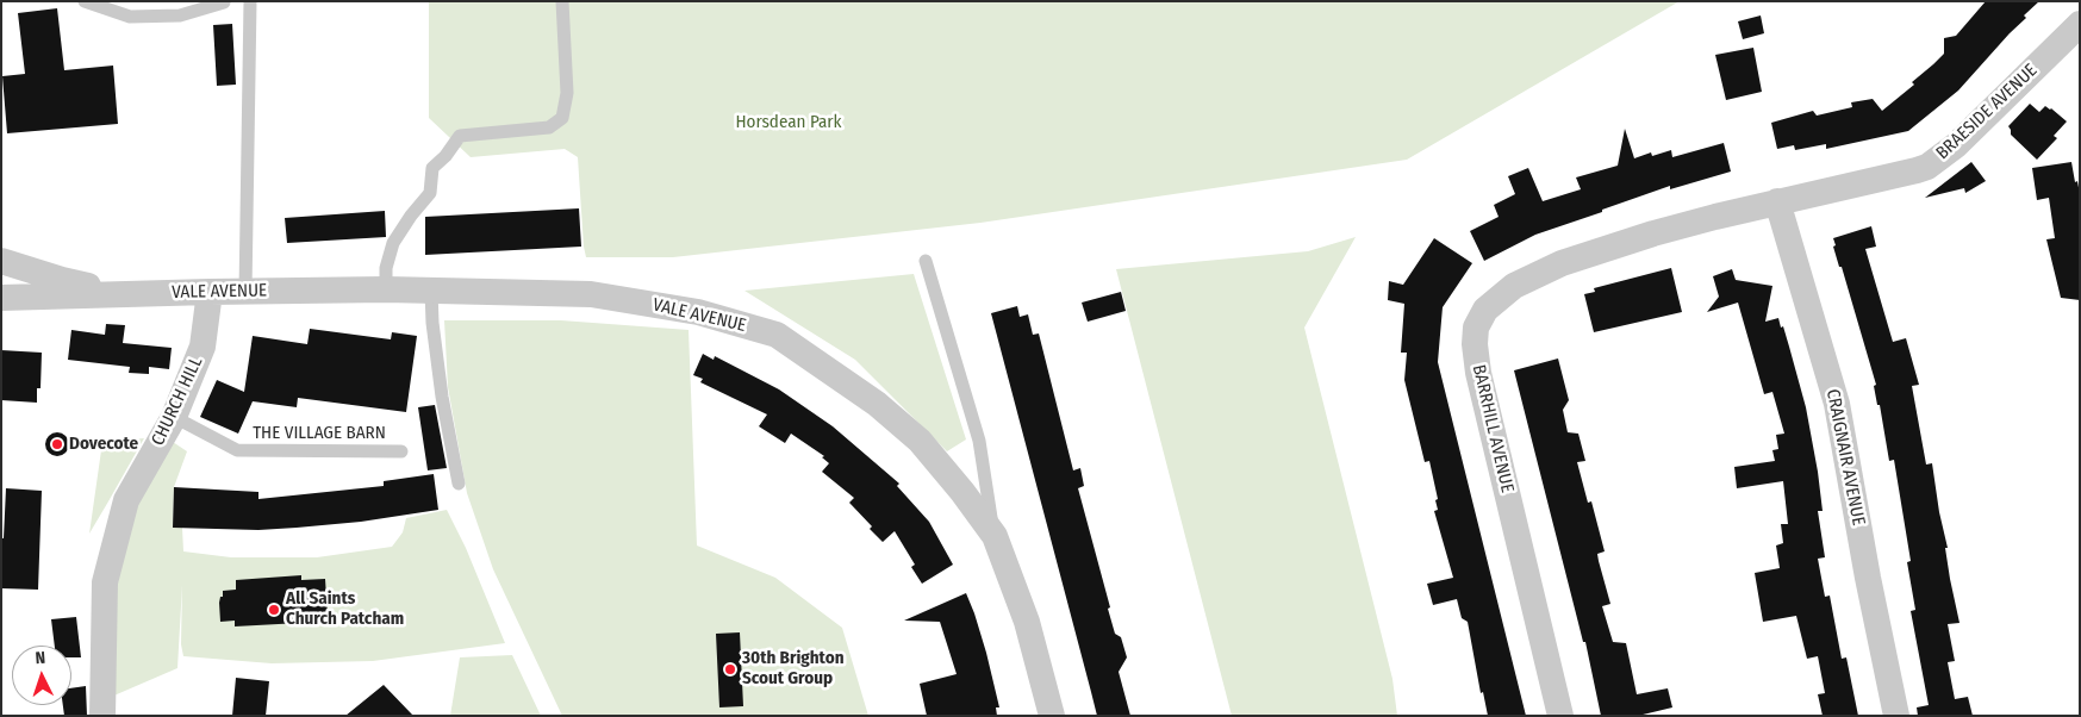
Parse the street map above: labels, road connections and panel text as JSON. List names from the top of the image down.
{
  "streets": {
    "street": [
      "BRAESIDE AVENUE",
      "VALE AVENUE",
      "CHURCH HILL",
      "BARRHILL AVENUE",
      "CRAIGNAIR AVENUE"
    ],
    "lane": ["THE VILLAGE BARN"]
  },
  "crossings": [
    ["BRAESIDE AVENUE", "BARRHILL AVENUE"],
    ["BRAESIDE AVENUE", "CRAIGNAIR AVENUE"],
    ["VALE AVENUE", "CHURCH HILL"],
    ["CHURCH HILL", "THE VILLAGE BARN"],
    ["BARRHILL AVENUE", "CRAIGNAIR AVENUE"]
  ],
  "parks": ["Horsdean Park"],
  "places": ["Dovecote", "All Saints Church Patcham", "30th Brighton Scout Group"],
  "north": "top"
}
